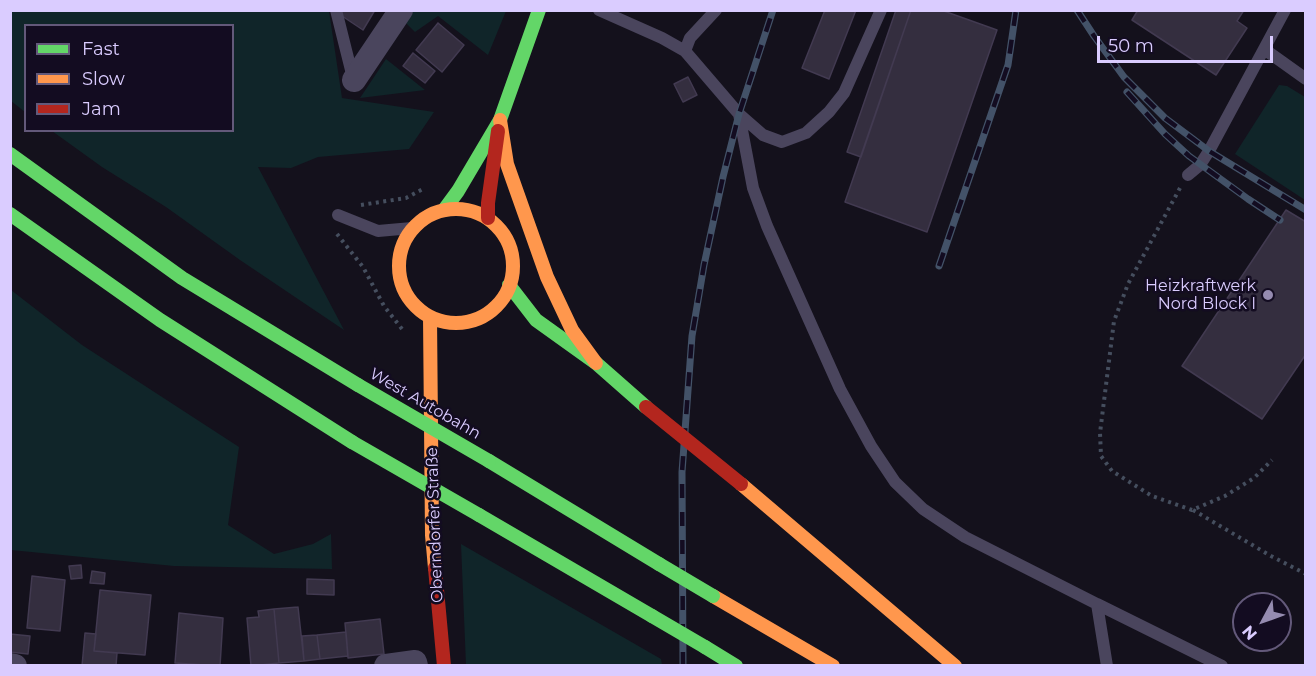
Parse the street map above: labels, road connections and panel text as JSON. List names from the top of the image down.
{
  "streets": {
    "main road": ["West Autobahn", "Oberndorfer Straße"]
  },
  "places": ["Heizkraftwerk Nord Block I"],
  "legend": ["Fast", "Slow", "Jam"],
  "scale_bar": "50 m",
  "north": "bottom left"
}
